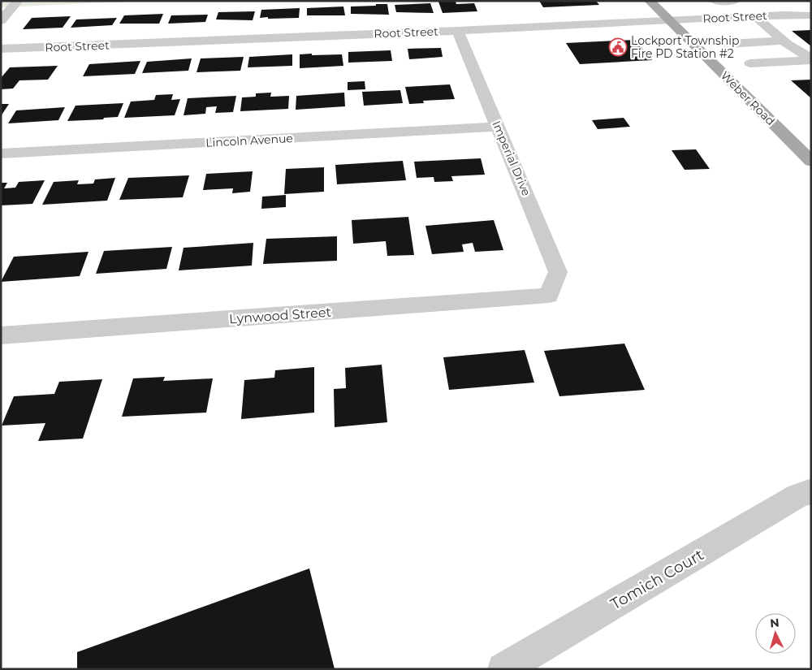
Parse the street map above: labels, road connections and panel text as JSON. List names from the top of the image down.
{
  "streets": {
    "main road": ["Weber Road"],
    "street": [
      "Root Street",
      "Lincoln Avenue",
      "Imperial Drive",
      "Lynwood Street",
      "Tomich Court"
    ]
  },
  "crossings": [
    ["Root Street", "Weber Road"],
    ["Root Street", "Imperial Drive"],
    ["Lincoln Avenue", "Imperial Drive"],
    ["Imperial Drive", "Lynwood Street"]
  ],
  "places": {
    "public building": ["Lockport Township Fire PD Station #2"]
  },
  "north": "top"
}
